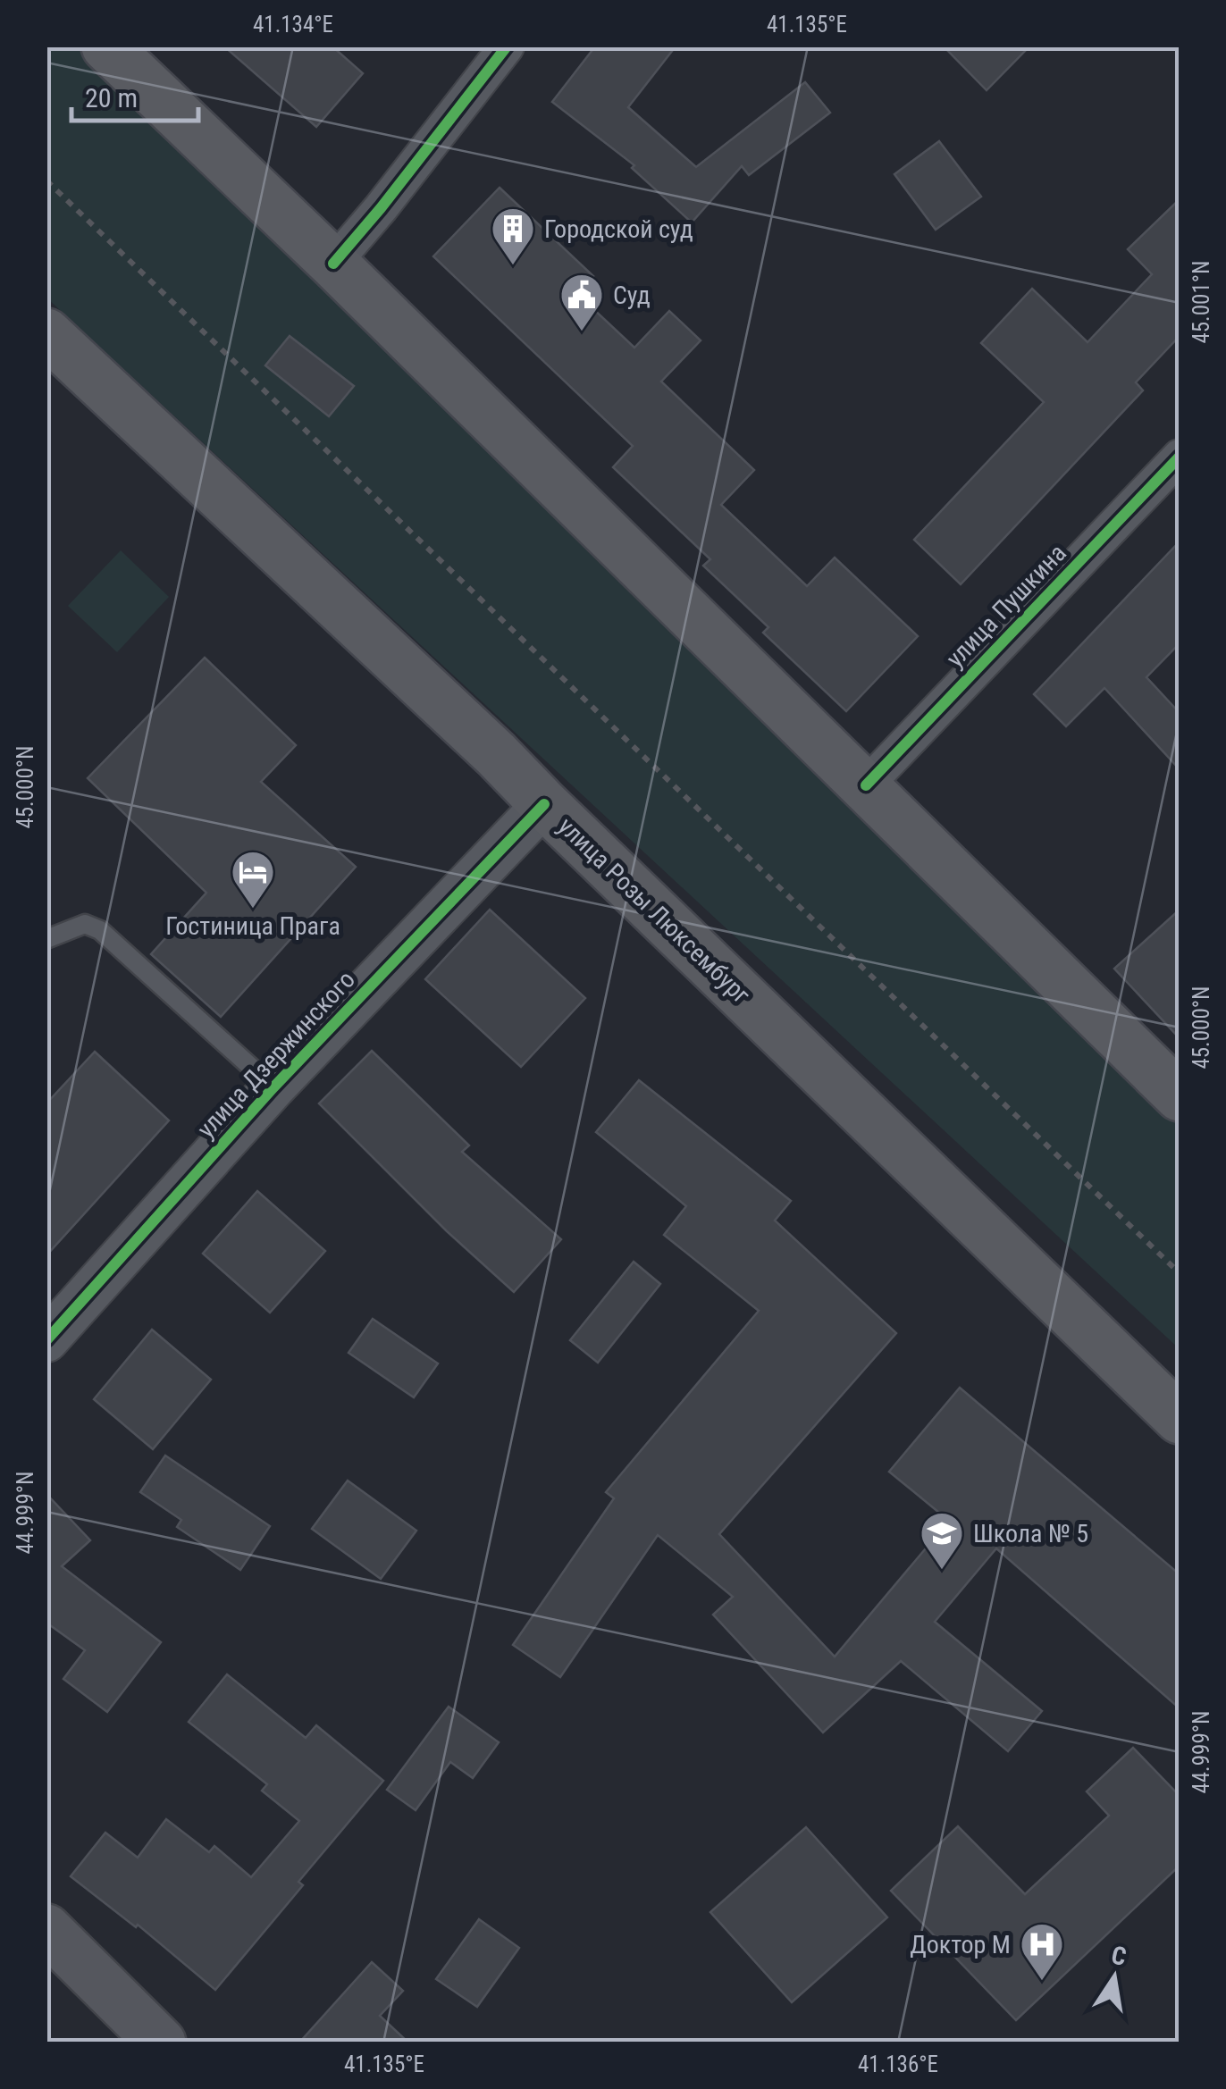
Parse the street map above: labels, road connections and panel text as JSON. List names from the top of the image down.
{
  "streets": {
    "main road": ["улица Розы Люксембург"],
    "street": ["улица Пушкина", "улица Дзержинского"]
  },
  "crossings": [
    ["улица Розы Люксембург", "улица Дзержинского"]
  ],
  "places": {
    "building": ["Городской суд"],
    "public building": ["Суд"],
    "hotel": ["Гостиница Прага"],
    "school or university": ["Школа № 5"],
    "hospital": ["Доктор М"]
  },
  "scale_bar": "20 m",
  "north": "top",
  "coordinates": [
    "41.134°E",
    "41.135°E",
    "45.001°N",
    "45.000°N",
    "44.999°N",
    "41.136°E"
  ]
}
